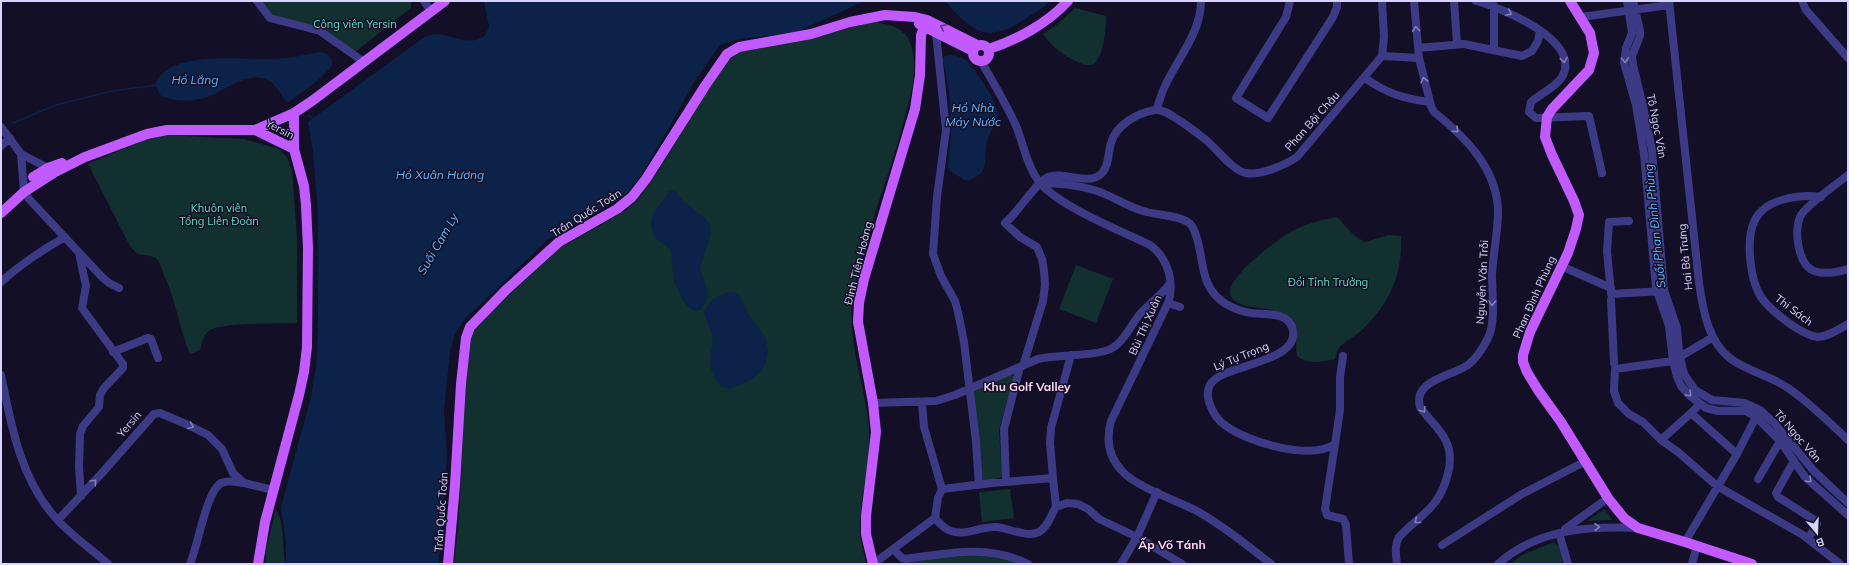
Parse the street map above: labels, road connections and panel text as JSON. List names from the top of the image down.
{
  "streets": {
    "main road": [
      "Yersin",
      "Trần Quốc Toản",
      "Đinh Tiên Hoàng",
      "Phan Đình Phùng"
    ],
    "street": [
      "Phan Bội Châu",
      "Tô Ngọc Vân",
      "Hai Bà Trưng",
      "Nguyễn Văn Trỗi",
      "Thi Sách",
      "Bùi Thị Xuân",
      "Lý Tự Trọng"
    ]
  },
  "crossings": [
    ["Trần Quốc Toản", "Đinh Tiên Hoàng"],
    ["Trần Quốc Toản", "Bùi Thị Xuân"],
    ["Bùi Thị Xuân", "Lý Tự Trọng"]
  ],
  "districts": ["Khu Golf Valley", "Ấp Võ Tánh"],
  "water": [
    "Hồ Lắng",
    "Hồ Nhà Máy Nước",
    "Hồ Xuân Hương",
    "Suối Phan Đình Phùng",
    "Suối Cam Ly"
  ],
  "parks": ["Công viên Yersin", "Khuôn viên Tổng Liên Đoàn", "Đồi Tỉnh Trưởng"],
  "north": "bottom"
}
